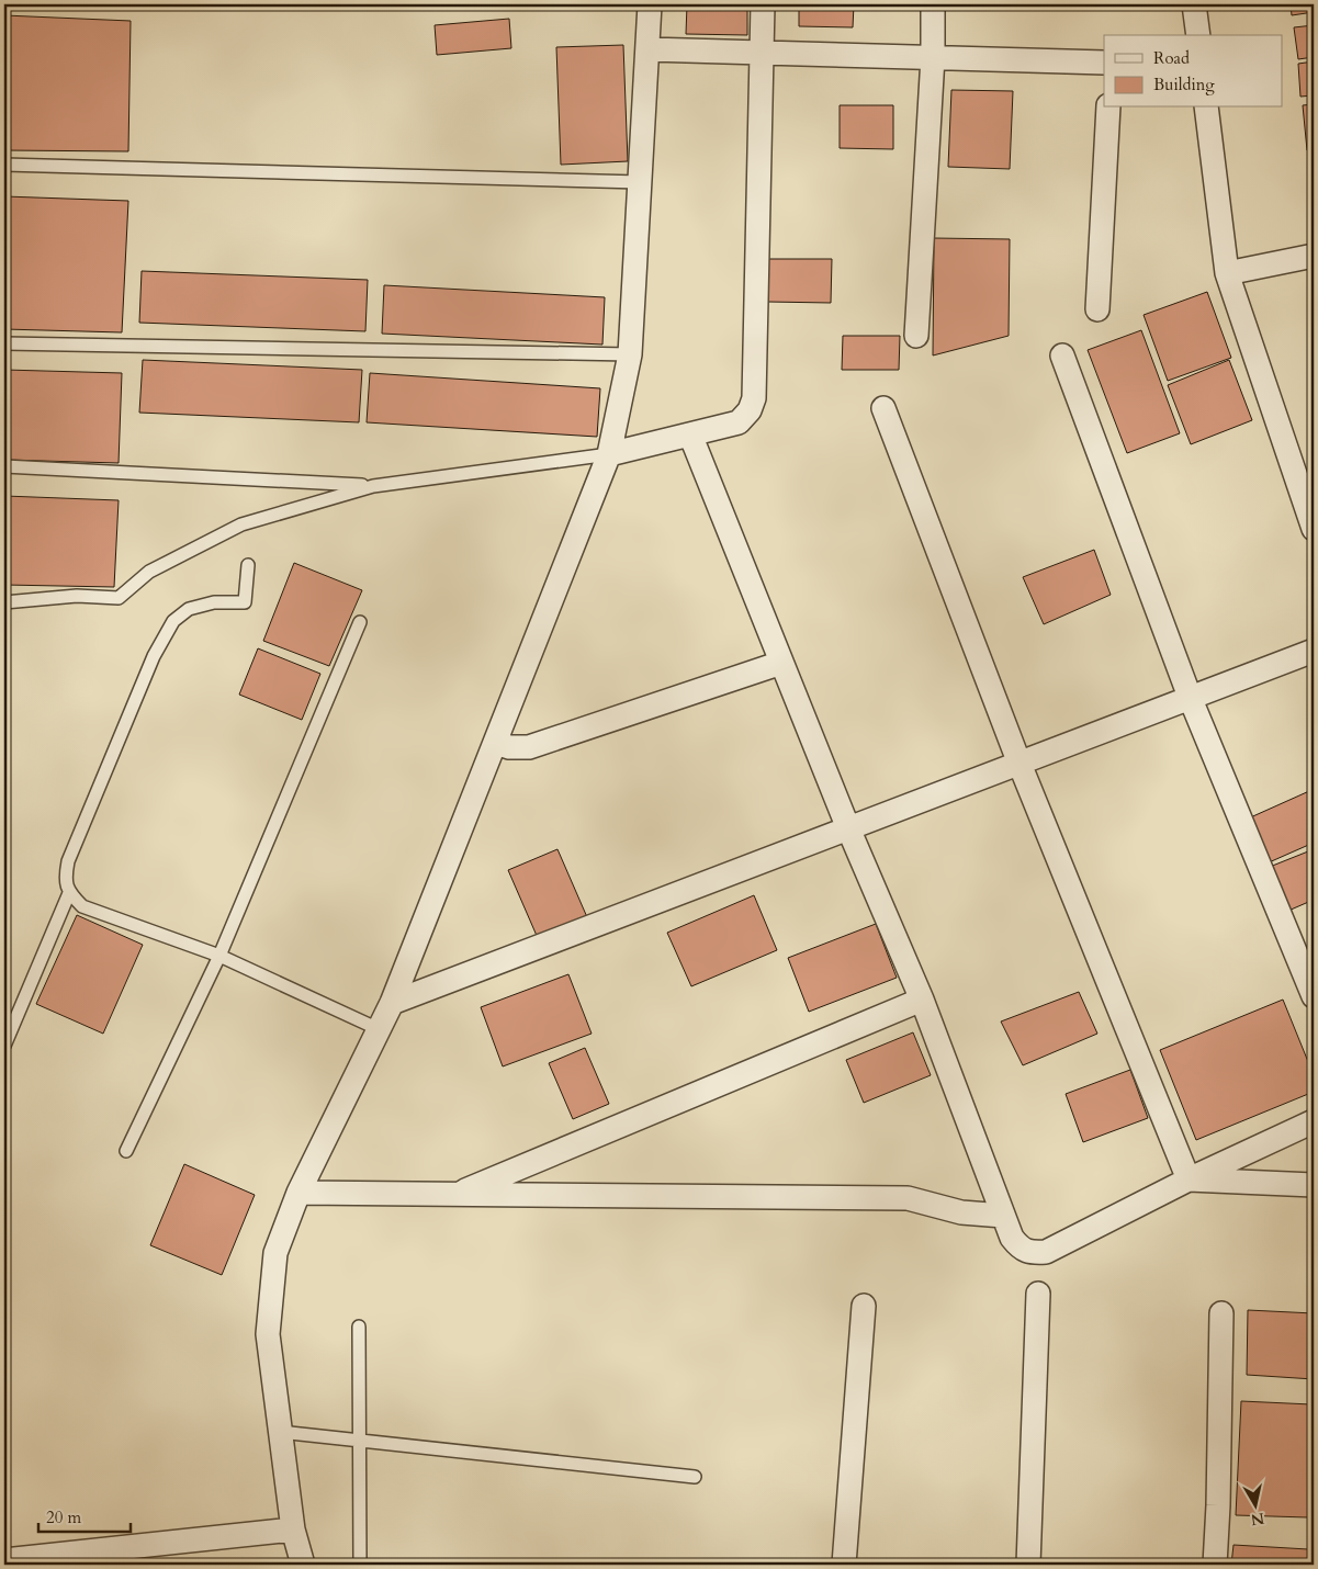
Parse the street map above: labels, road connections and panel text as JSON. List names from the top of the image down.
{
  "legend": ["Road", "Building"],
  "scale_bar": "20 m",
  "north": "bottom"
}
